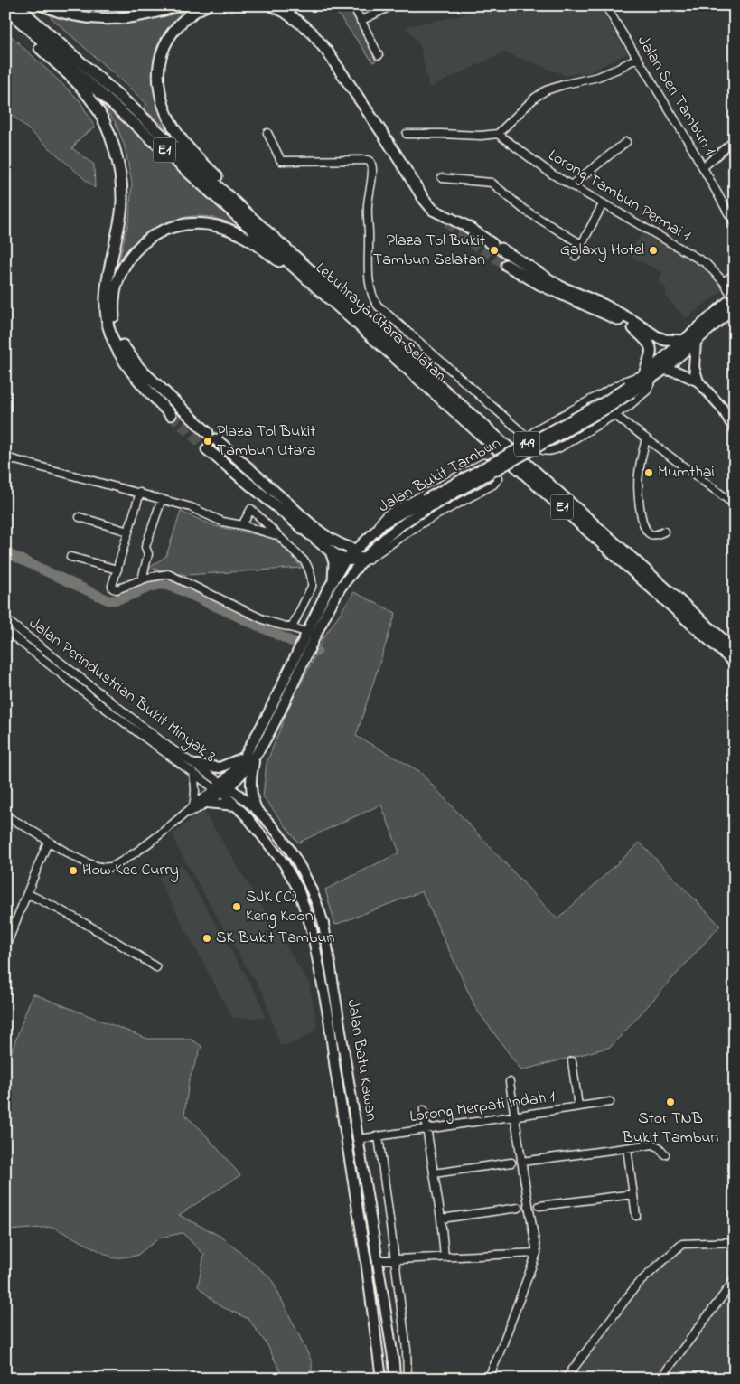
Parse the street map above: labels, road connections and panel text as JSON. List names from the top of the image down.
{
  "streets": {
    "highway": ["E1", "Lebuhraya Utara–Selatan"],
    "main road": ["149", "Jalan Bukit Tambun", "Jalan Batu Kawan"],
    "street": [
      "Jalan Seri Tambun 1",
      "Lorong Tambun Permai 1",
      "Jalan Perindustrian Bukit Minyak 8",
      "Lorong Merpati Indah 1"
    ]
  },
  "crossings": [
    ["Lorong Tambun Permai 1", "Jalan Bukit Tambun"],
    ["Jalan Bukit Tambun", "Jalan Perindustrian Bukit Minyak 8"],
    ["Jalan Bukit Tambun", "Jalan Batu Kawan"],
    ["Jalan Perindustrian Bukit Minyak 8", "Jalan Batu Kawan"],
    ["Jalan Batu Kawan", "Lorong Merpati Indah 1"]
  ],
  "places": [
    "Plaza Tol Bukit Tambun Selatan",
    "Galaxy Hotel",
    "Plaza Tol Bukit Tambun Utara",
    "Mumthai",
    "How Kee Curry",
    "SJK (C) Keng Koon",
    "SK Bukit Tambun",
    "Stor TNB Bukit Tambun"
  ]
}
